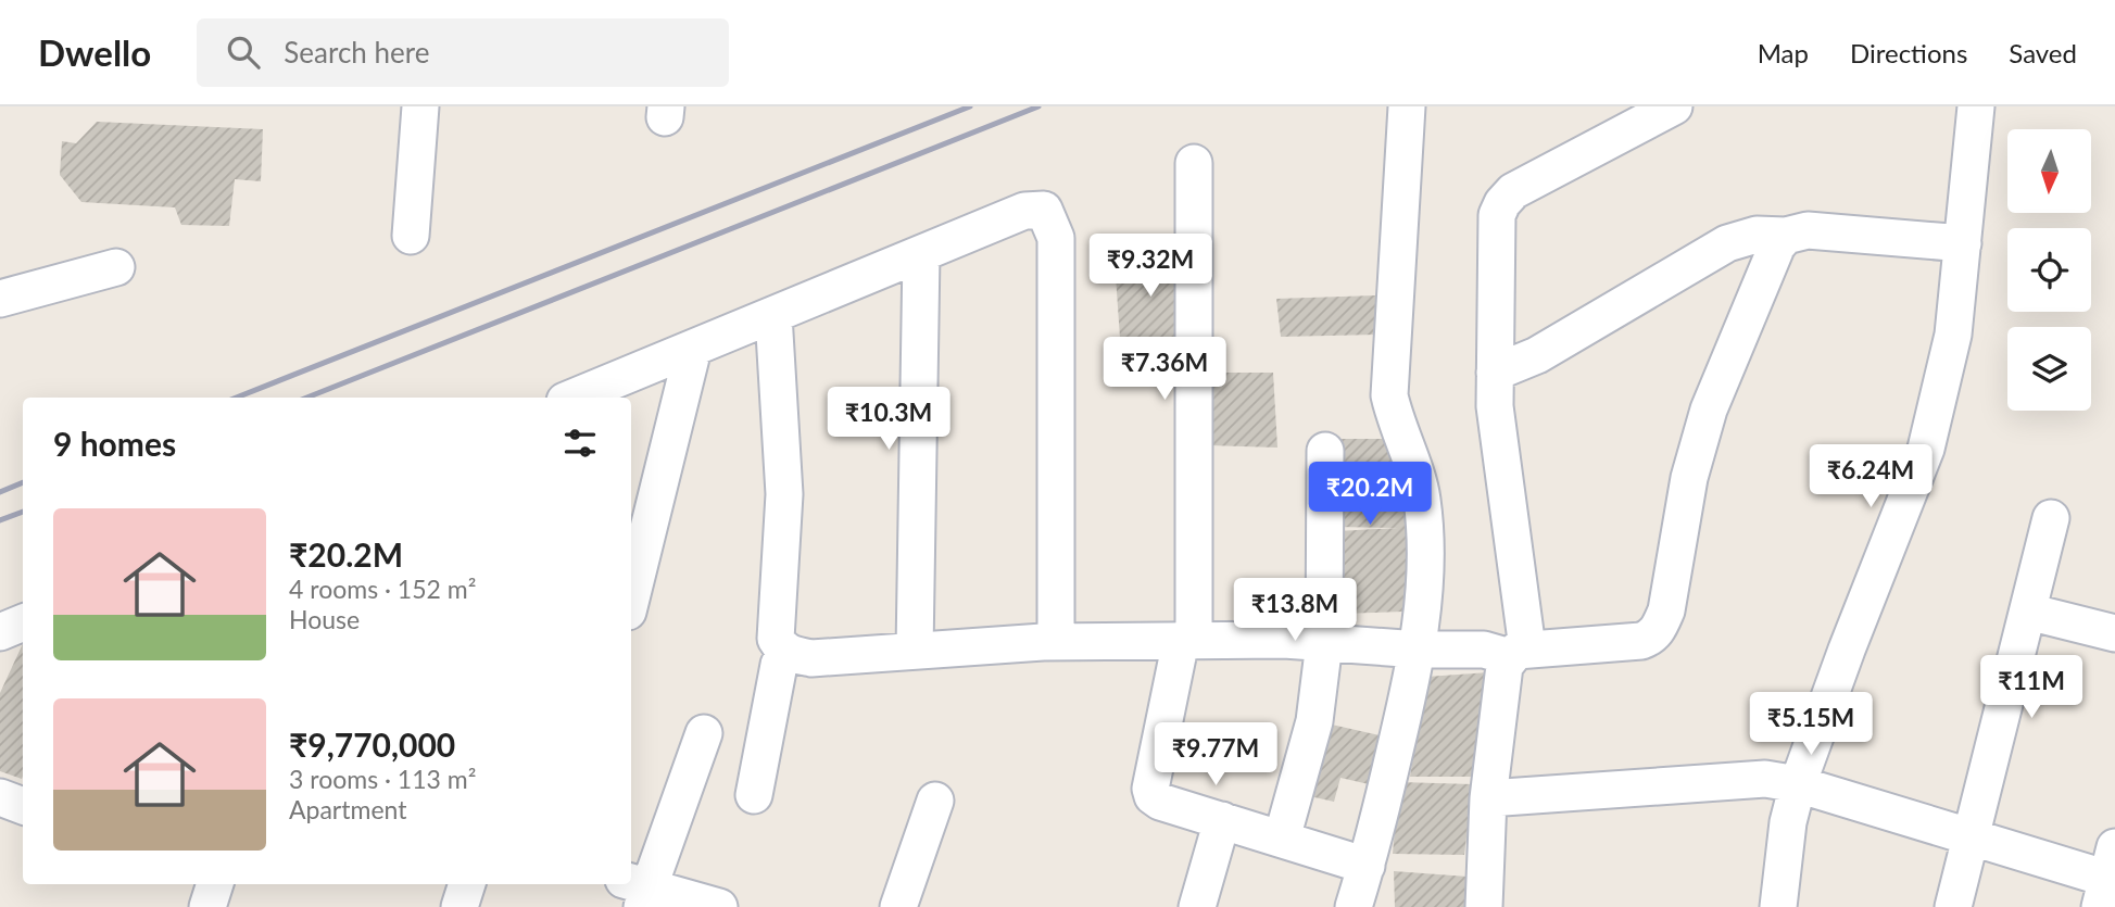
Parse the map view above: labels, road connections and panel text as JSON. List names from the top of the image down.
{
  "north": "bottom",
  "page": {
    "header": "Dwello",
    "search": "Search here",
    "nav": ["Map", "Directions", "Saved"],
    "price": [
      "₹9.32M",
      "₹7.36M",
      "₹10.3M",
      "₹6.24M",
      "₹20.2M",
      "₹13.8M",
      "₹11M",
      "₹5.15M",
      "₹9.77M"
    ],
    "heading": "9 homes",
    "list": [
      {
        "name": "₹20.2M",
        "note": "4 rooms · 152 m² · House"
      },
      {
        "name": "₹9,770,000",
        "note": "3 rooms · 113 m² · Apartment"
      }
    ]
  }
}
